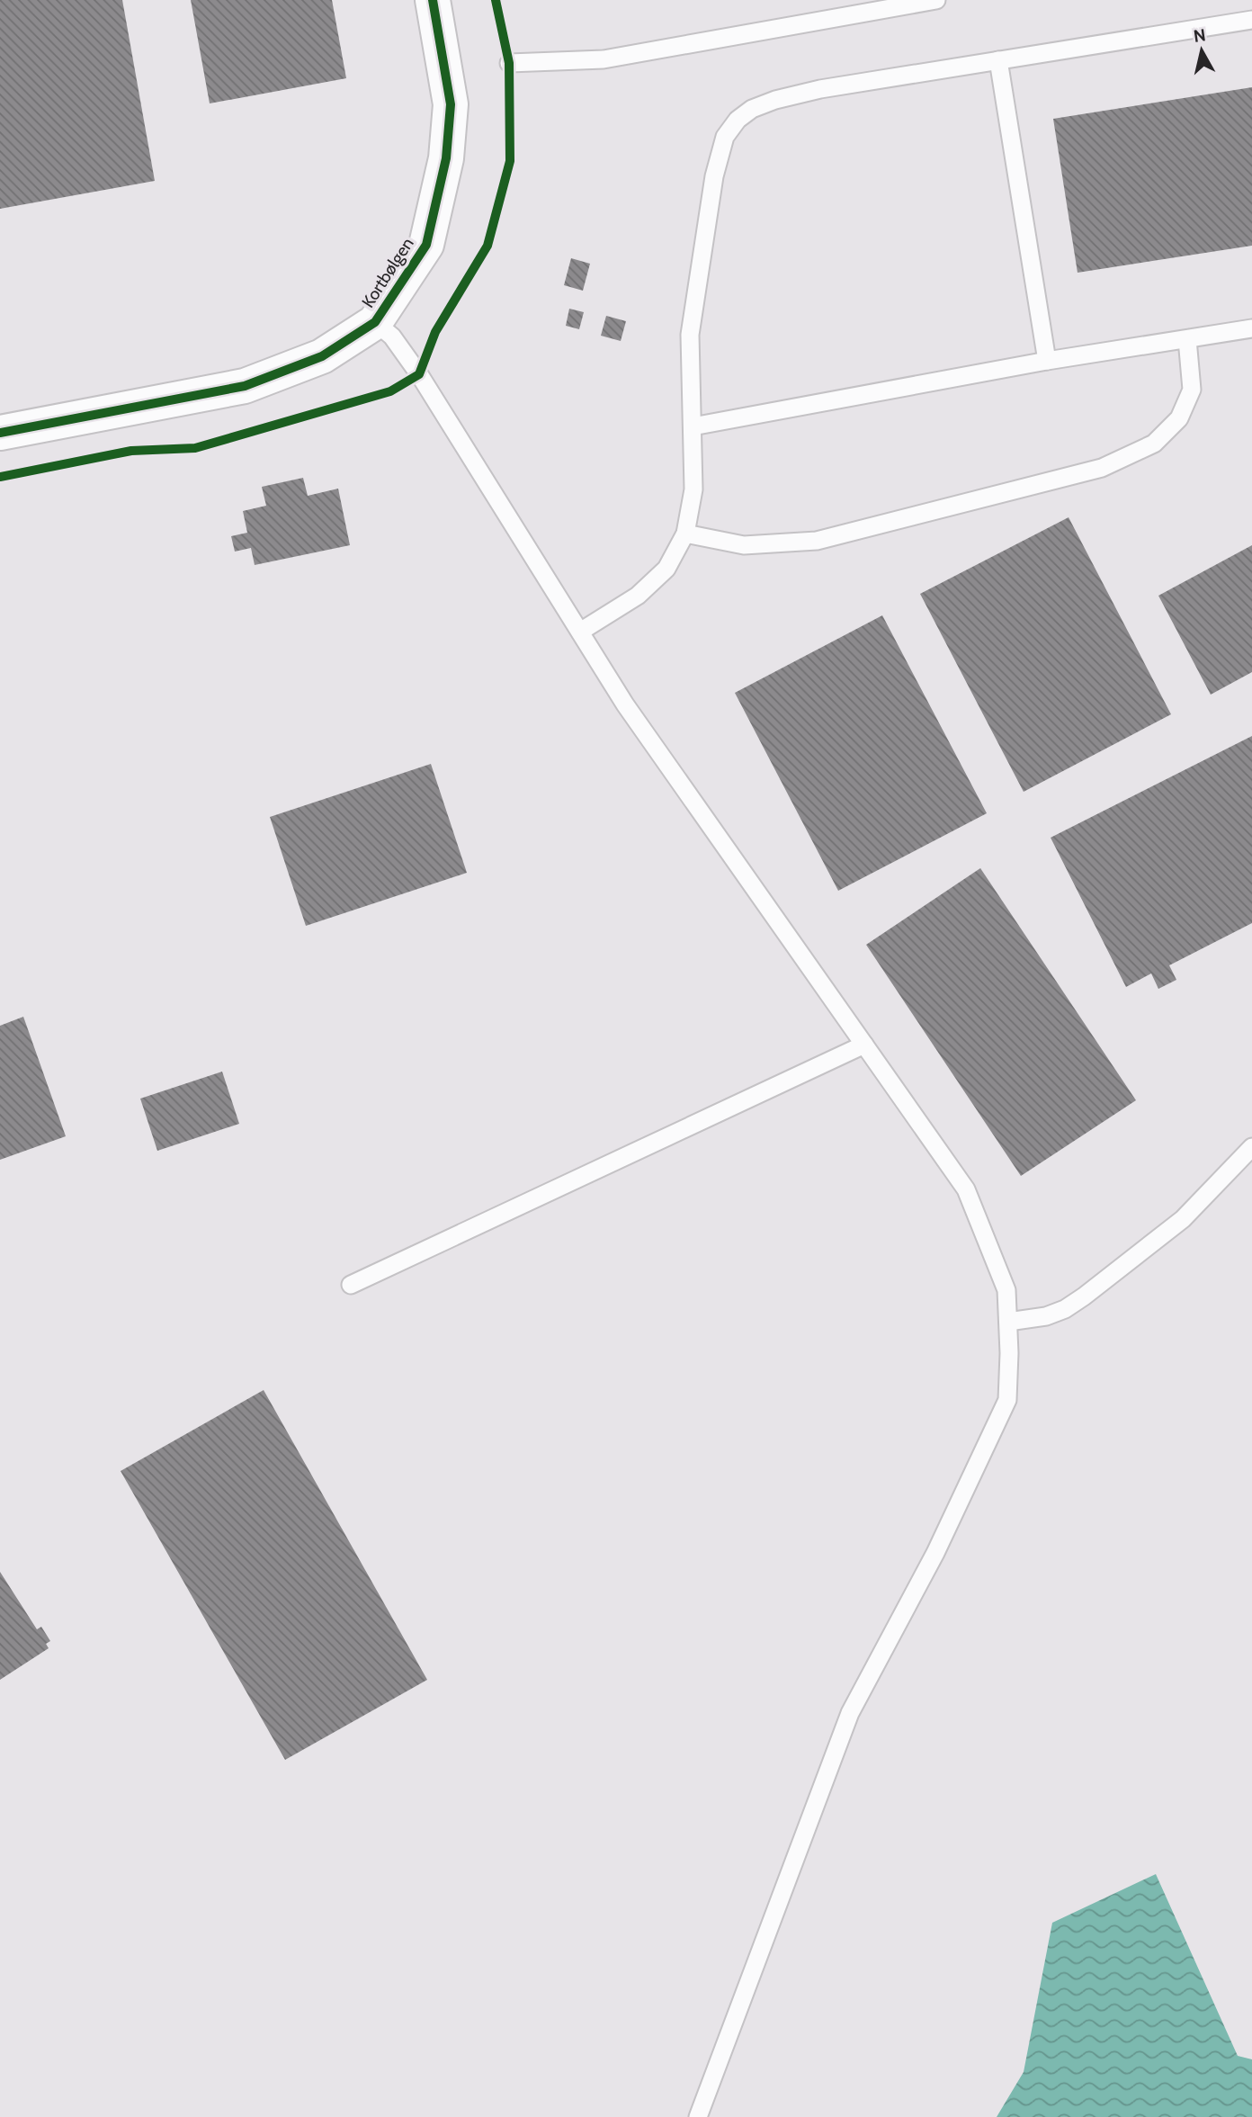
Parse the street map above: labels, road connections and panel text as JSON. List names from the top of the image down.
{
  "streets": {
    "street": ["Kortbølgen"]
  },
  "north": "top"
}
